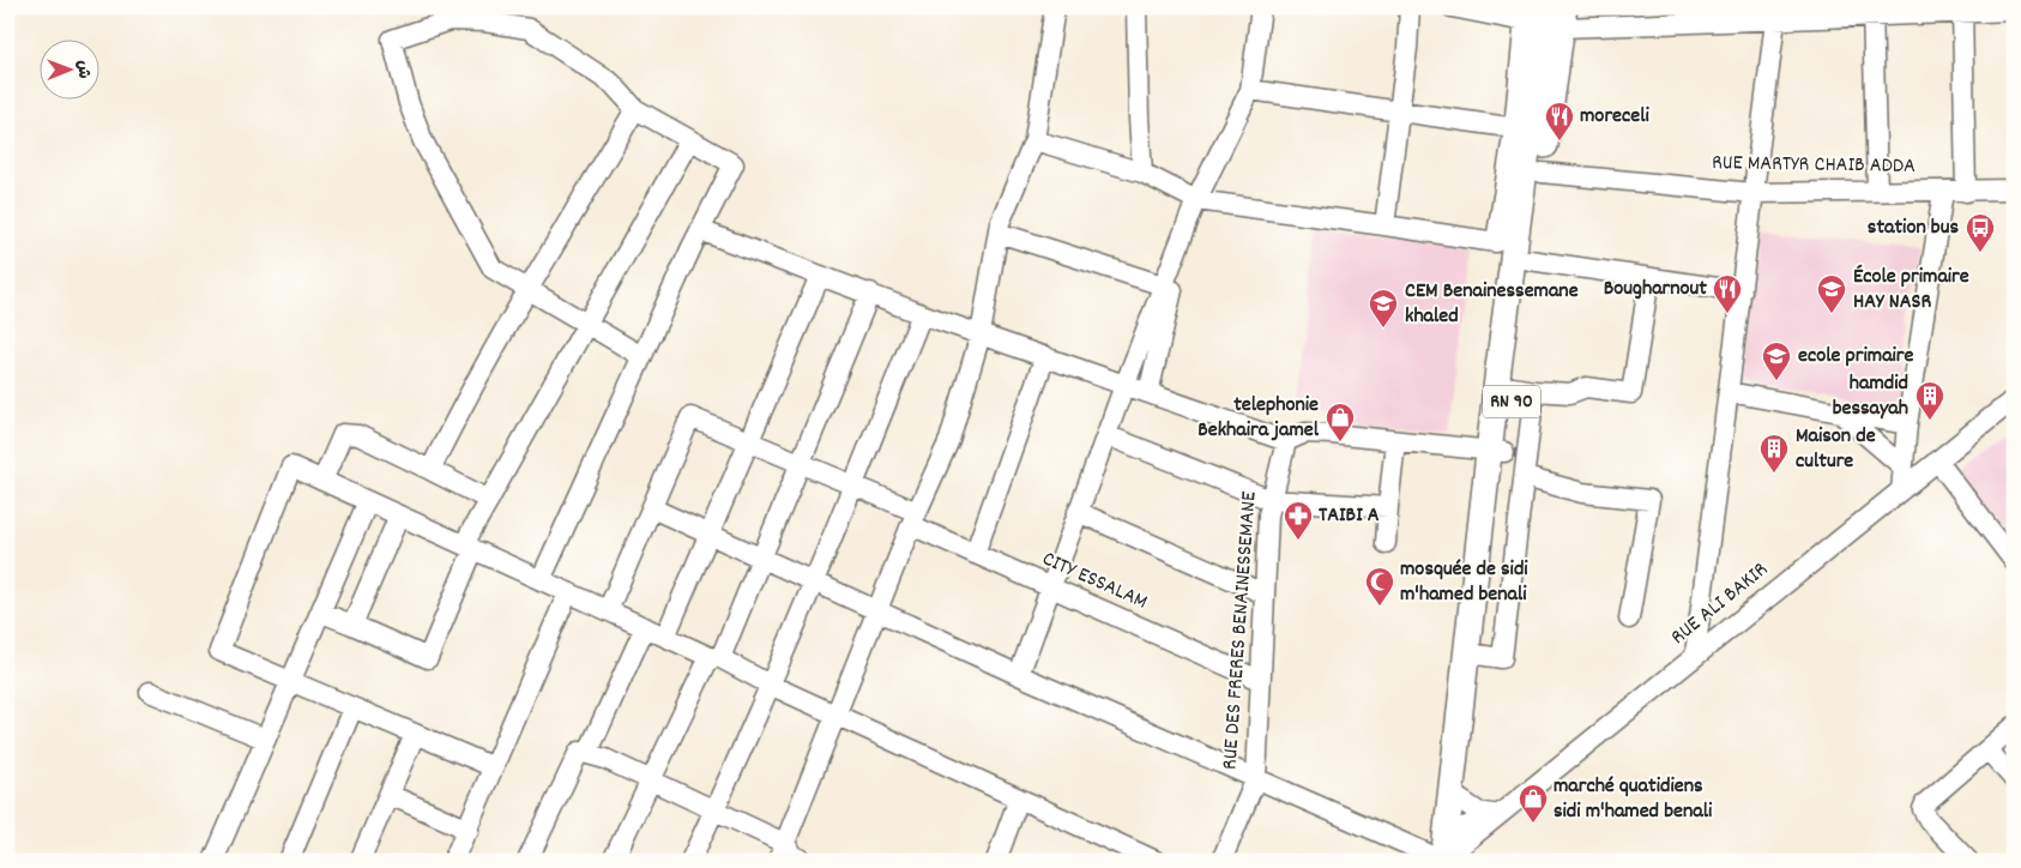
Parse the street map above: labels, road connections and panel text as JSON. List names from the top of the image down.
{
  "streets": {
    "main road": ["RN 90"],
    "street": [
      "RUE MARTYR CHAIB ADDA",
      "CITY ESSALAM",
      "RUE ALI BAKIR",
      "RUE DES FRERES BENAINESSEMANE"
    ]
  },
  "crossings": [
    ["RUE MARTYR CHAIB ADDA", "RN 90"],
    ["RN 90", "RUE ALI BAKIR"],
    ["CITY ESSALAM", "RUE DES FRERES BENAINESSEMANE"]
  ],
  "places": {
    "restaurant": ["moreceli", "Bougharnout"],
    "bus stop": ["station bus"],
    "school or university": ["École primaire HAY NASR", "CEM Benainessemane khaled", "ecole primaire"],
    "building": ["hamdid bessayah", "Maison de culture"],
    "shop": ["telephonie Bekhaira jamel", "marché quatidiens sidi m'hamed benali"],
    "pharmacy": ["TAIBI A"],
    "mosque": ["mosquée de sidi m'hamed benali"]
  },
  "north": "right"
}
